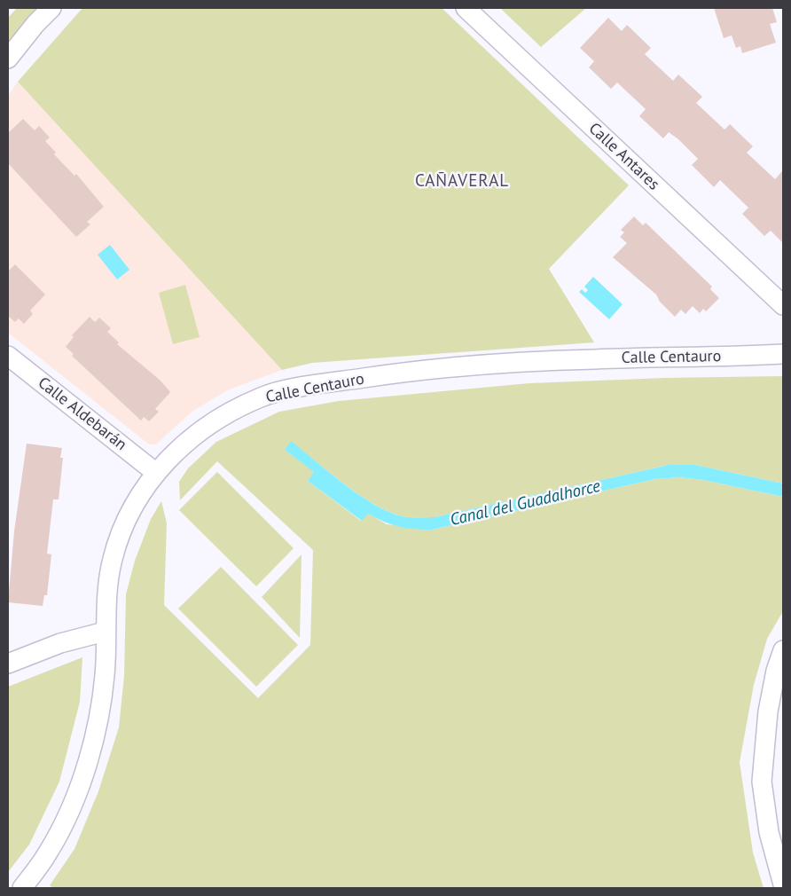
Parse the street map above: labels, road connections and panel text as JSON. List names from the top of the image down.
{
  "streets": {
    "street": ["Calle Antares", "Calle Centauro", "Calle Aldebarán"]
  },
  "crossings": [
    ["Calle Centauro", "Calle Aldebarán"]
  ],
  "districts": ["CAÑAVERAL"],
  "water": ["Canal del Guadalhorce"]
}
